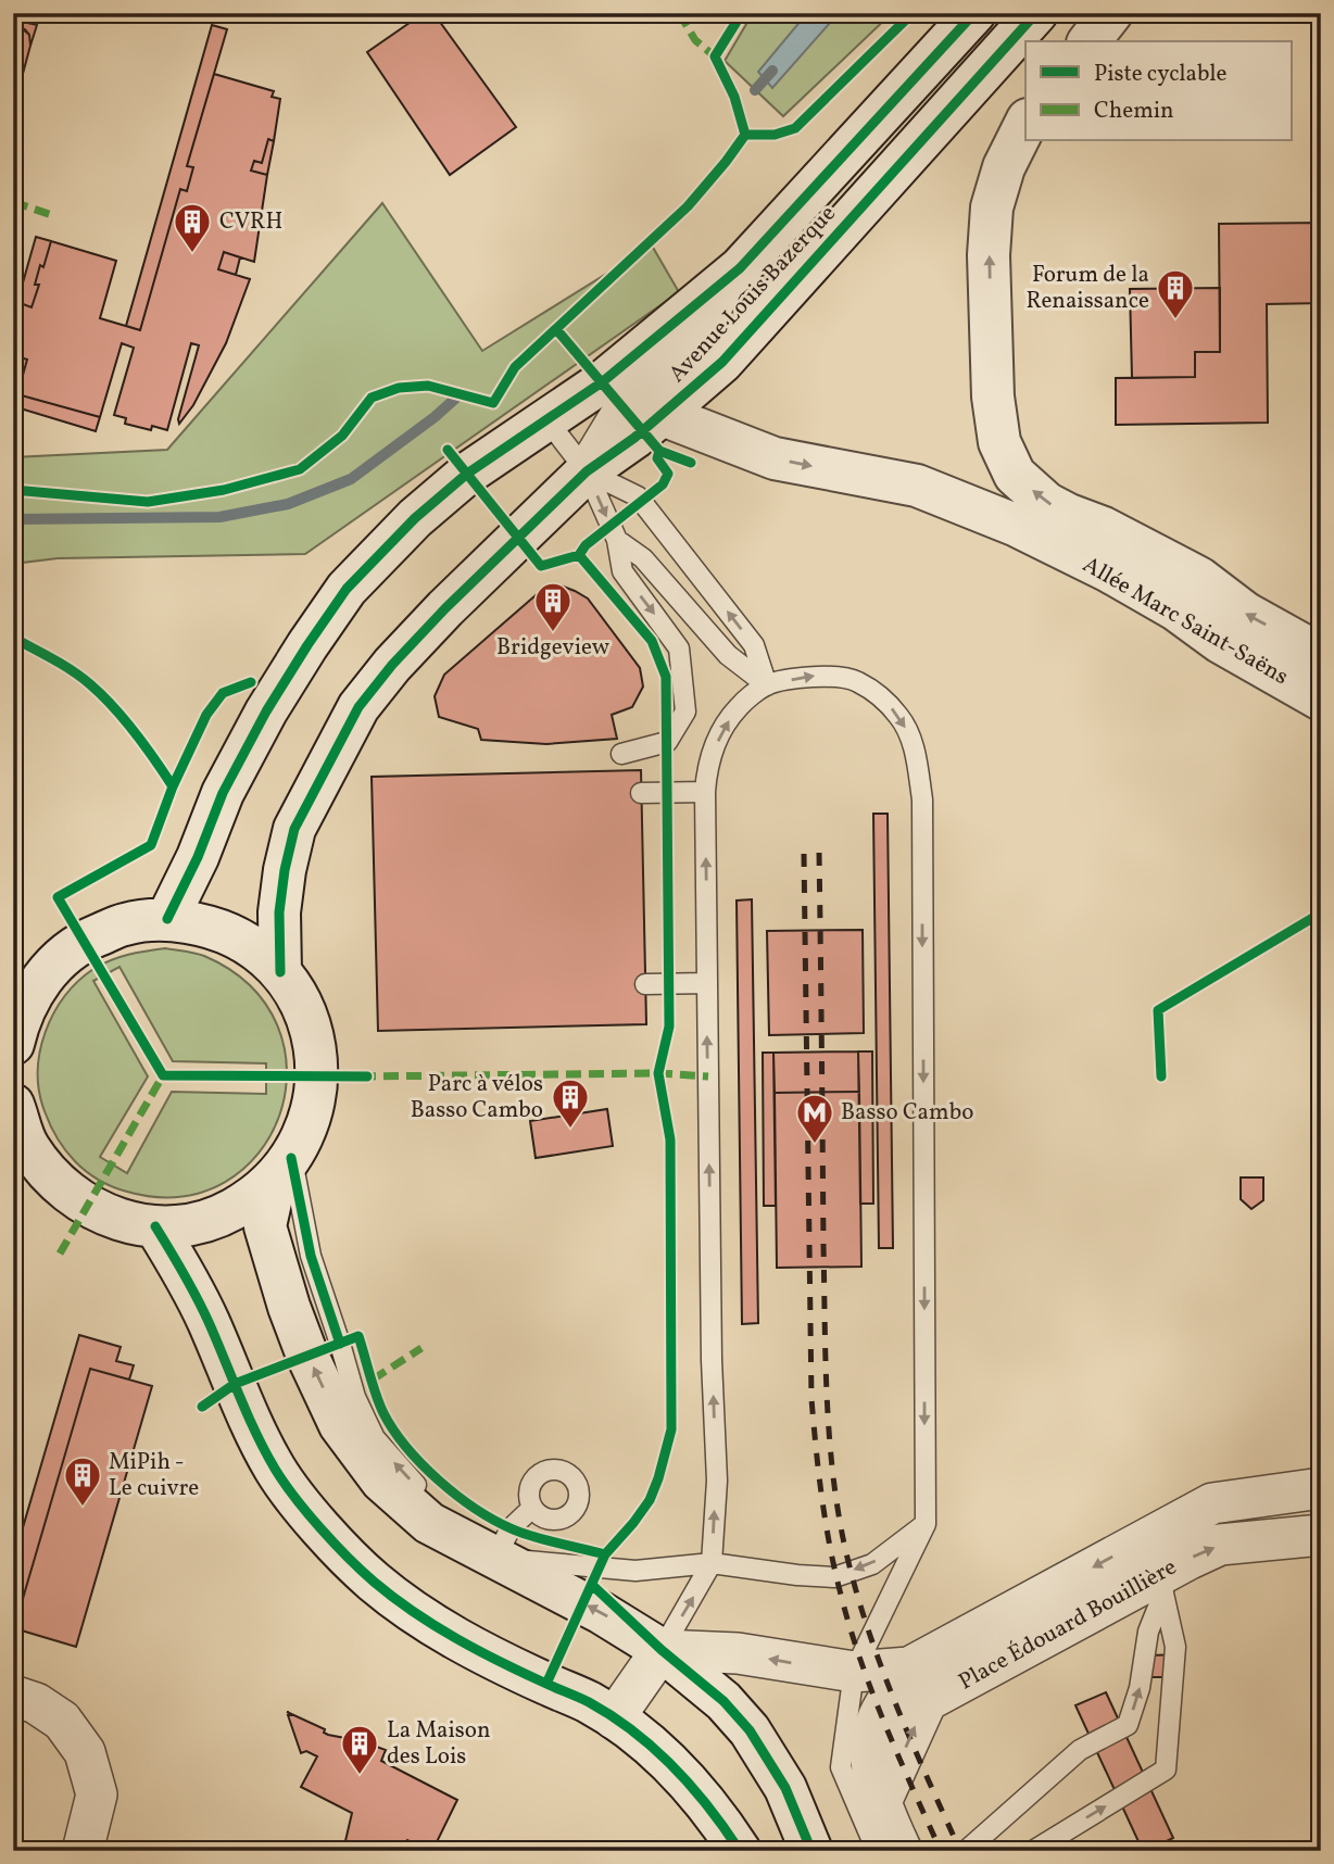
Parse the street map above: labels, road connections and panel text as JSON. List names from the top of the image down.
{
  "streets": {
    "main road": ["Avenue Louis Bazerque", "Allée Marc Saint-Saëns"],
    "street": ["Place Édouard Bouillière"]
  },
  "crossings": [
    ["Avenue Louis Bazerque", "Allée Marc Saint-Saëns"]
  ],
  "places": {
    "building": [
      "CVRH",
      "Forum de la Renaissance",
      "Bridgeview",
      "Parc à vélos Basso Cambo",
      "MiPih - Le cuivre",
      "La Maison des Lois"
    ],
    "metro station": ["Basso Cambo"]
  },
  "legend": ["Piste cyclable", "Chemin"]
}
